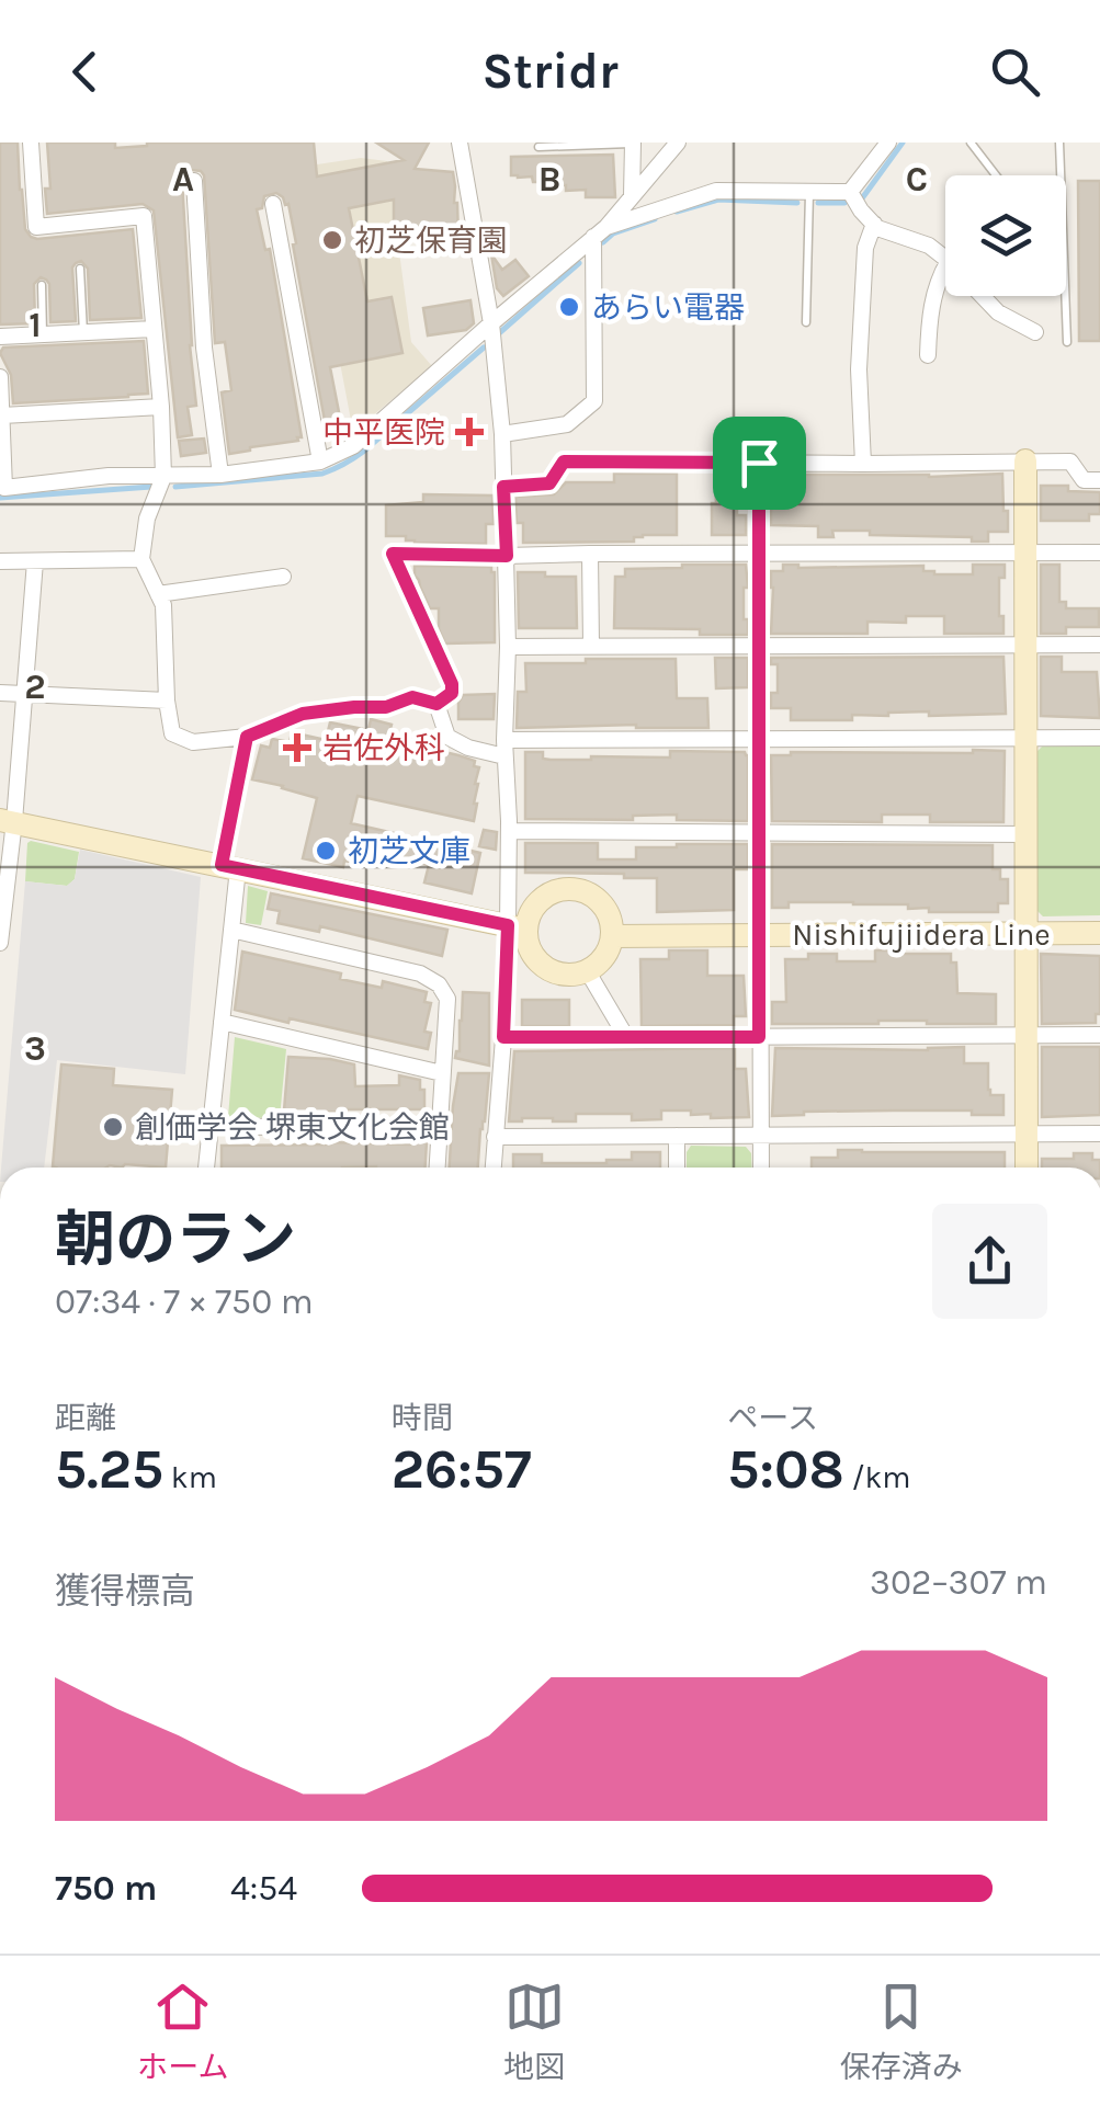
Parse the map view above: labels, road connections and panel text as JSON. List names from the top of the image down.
{
  "streets": {
    "main road": ["Nishifujiidera Line"]
  },
  "places": {
    "other": [
      "初芝保育園",
      "あらい電器",
      "初芝文庫",
      "創価学会 堺東文化会館"
    ],
    "health": ["中平医院", "岩佐外科"]
  },
  "page": {
    "header": "Stridr",
    "heading": ["朝のラン", "07:34 · 7 × 750 m"],
    "stats": [
      ["距離", "5.25 km"],
      ["時間", "26:57"],
      ["ペース", "5:08 /km"]
    ],
    "chart": ["獲得標高", "302–307 m"],
    "list": [
      {
        "name": "750 m",
        "note": "4:54"
      }
    ],
    "tabs": ["ホーム", "地図", "保存済み"]
  },
  "grid": {
    "columns": ["A", "B", "C"],
    "rows": ["1", "2", "3"]
  }
}
